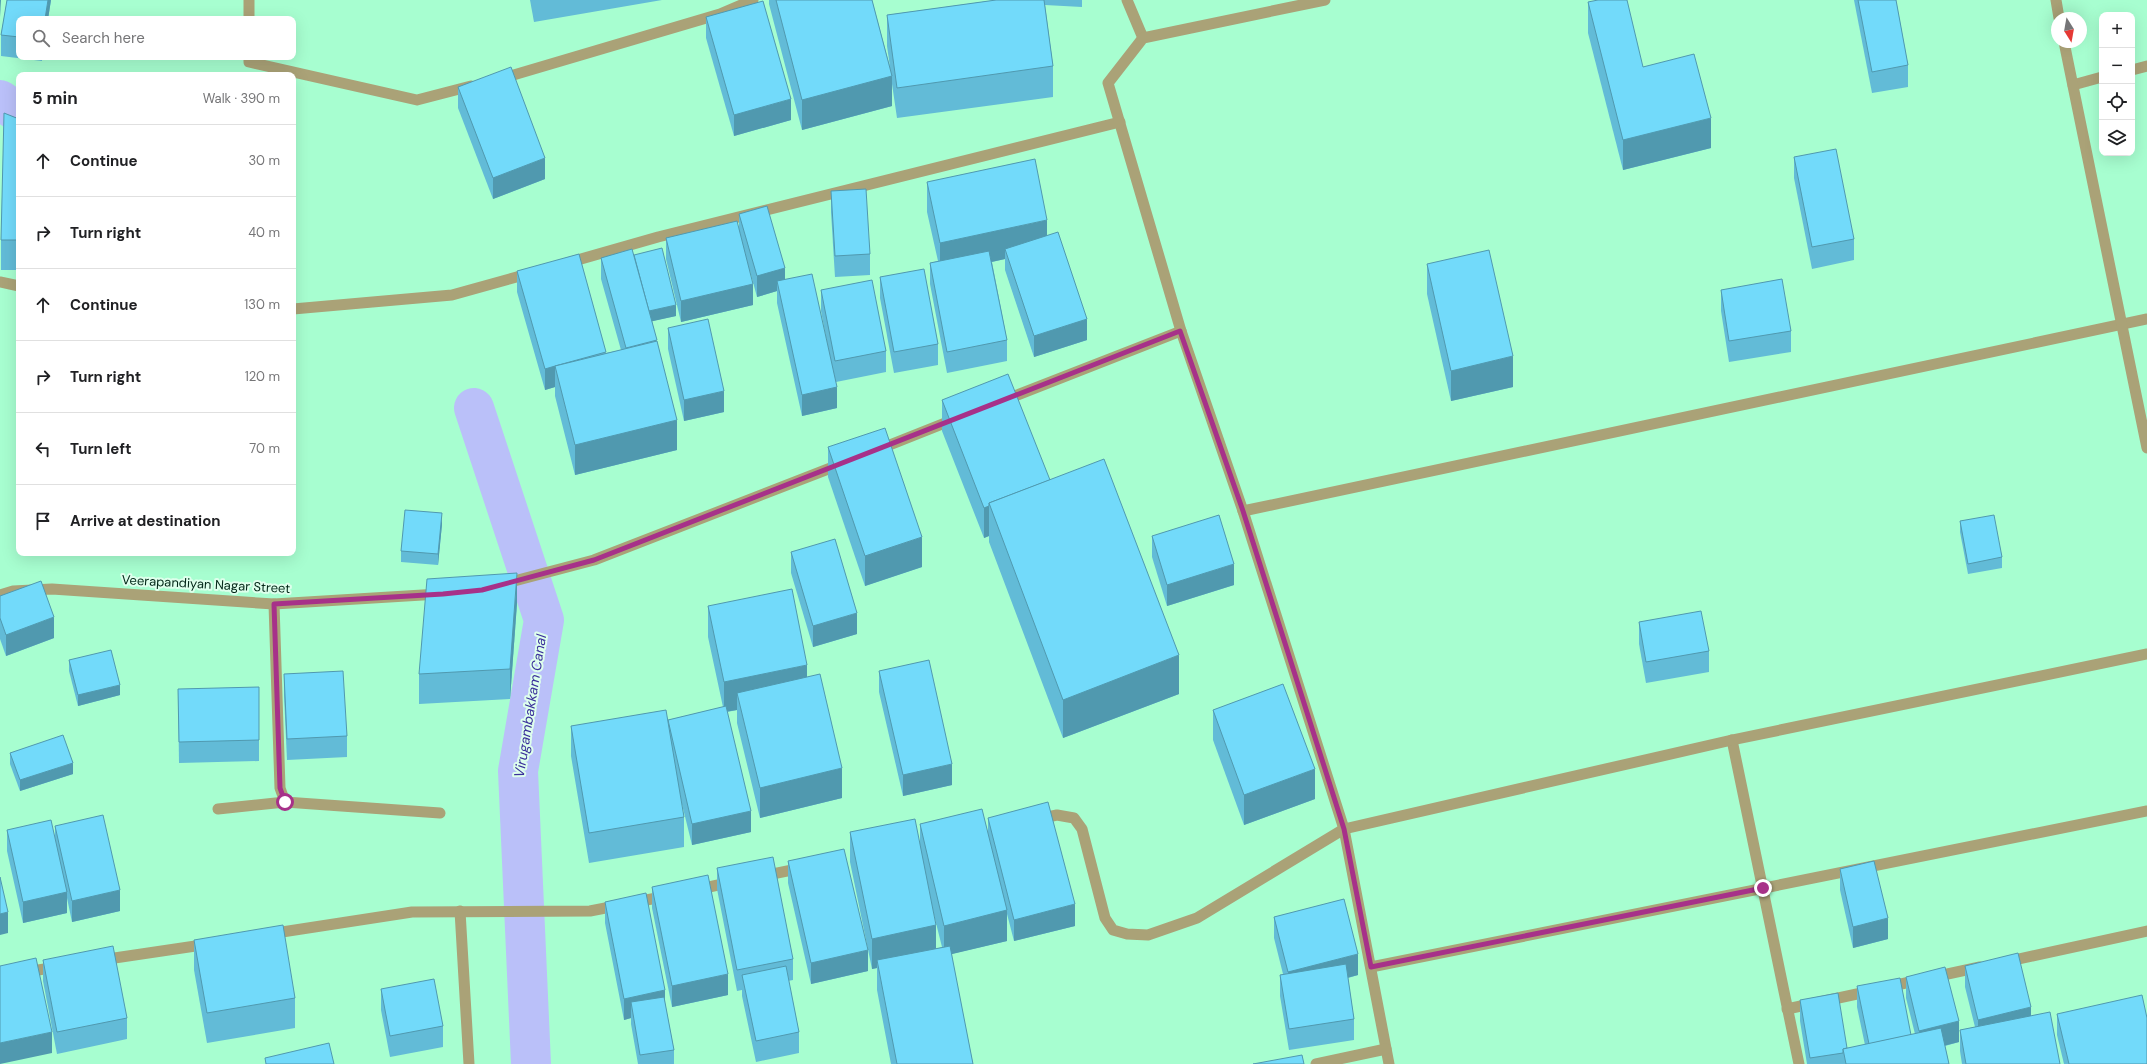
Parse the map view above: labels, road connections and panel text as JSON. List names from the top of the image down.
{
  "streets": {
    "street": ["Veerapandiyan Nagar Street"]
  },
  "water": ["Virugambakkam Canal"],
  "north": "bottom",
  "page": {
    "map_buttons": ["+", "−"],
    "search": "Search here",
    "heading": ["5 min", "Walk · 390 m"],
    "list": [
      ["Continue", "30 m"],
      ["Turn right", "40 m"],
      ["Continue", "130 m"],
      ["Turn right", "120 m"],
      ["Turn left", "70 m"],
      "Arrive at destination"
    ]
  }
}
